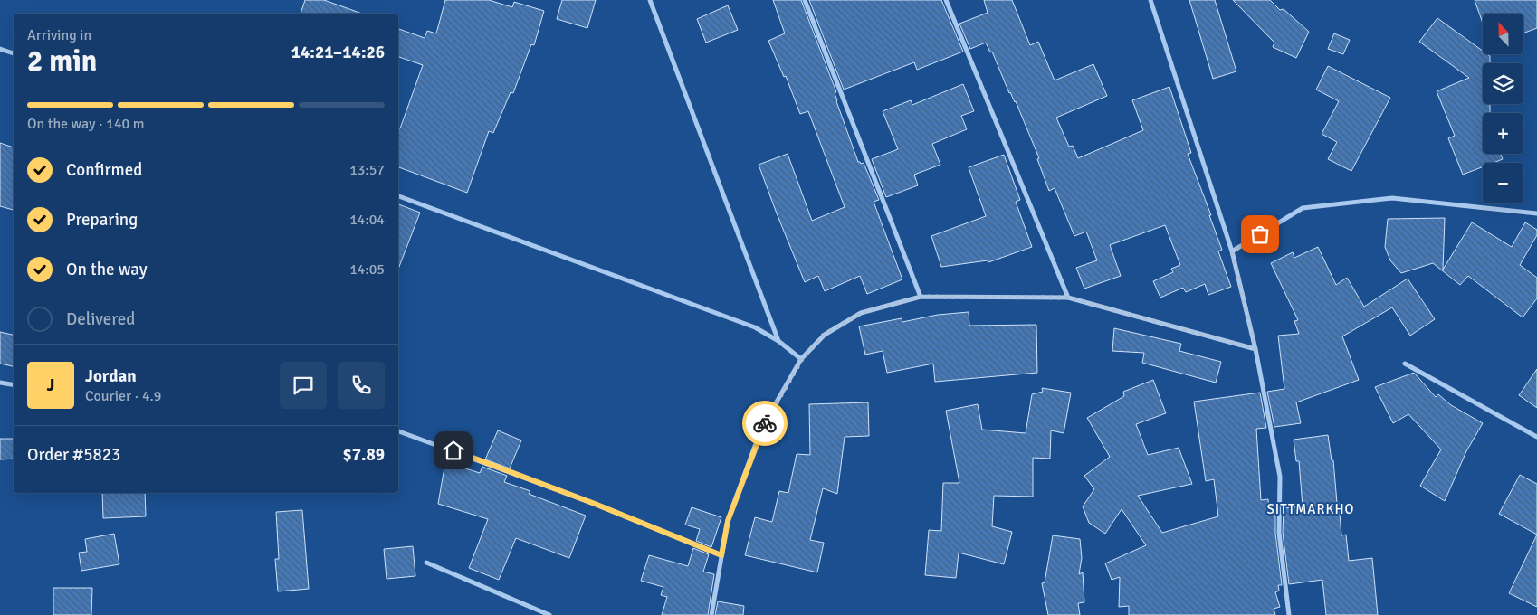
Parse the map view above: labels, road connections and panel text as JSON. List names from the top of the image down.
{
  "districts": ["SITTMARKHO"],
  "north": "top",
  "page": {
    "map_buttons": ["+", "−"],
    "heading": ["2 min", "Arriving in", "14:21–14:26"],
    "panel": [
      "Jordan",
      "Courier · 4.9",
      "Order #5823",
      "$7.89"
    ],
    "bar": "On the way · 140 m",
    "list": [
      ["Confirmed", "13:57"],
      ["Preparing", "14:04"],
      ["On the way", "14:05"],
      "Delivered"
    ],
    "round": "J"
  }
}
